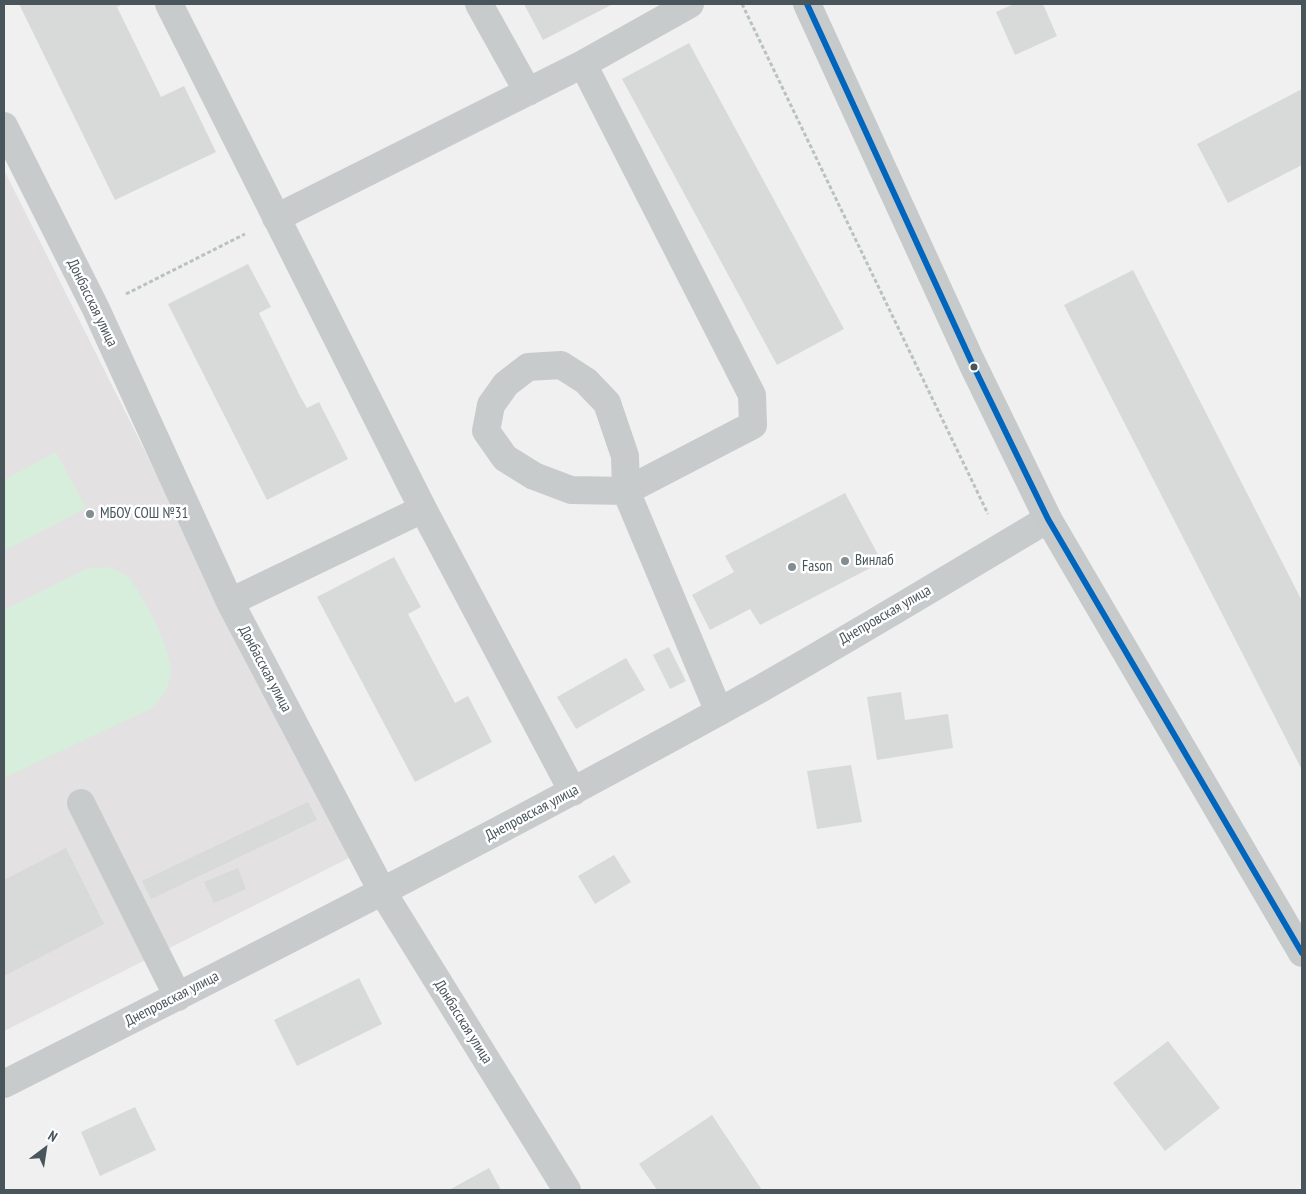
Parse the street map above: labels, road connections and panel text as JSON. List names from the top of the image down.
{
  "streets": {
    "street": ["Донбасская улица", "Днепровская улица"]
  },
  "crossings": [
    ["Донбасская улица", "Днепровская улица"]
  ],
  "places": ["МБОУ СОШ №31", "Винлаб", "Fason"],
  "north": "top right"
}
